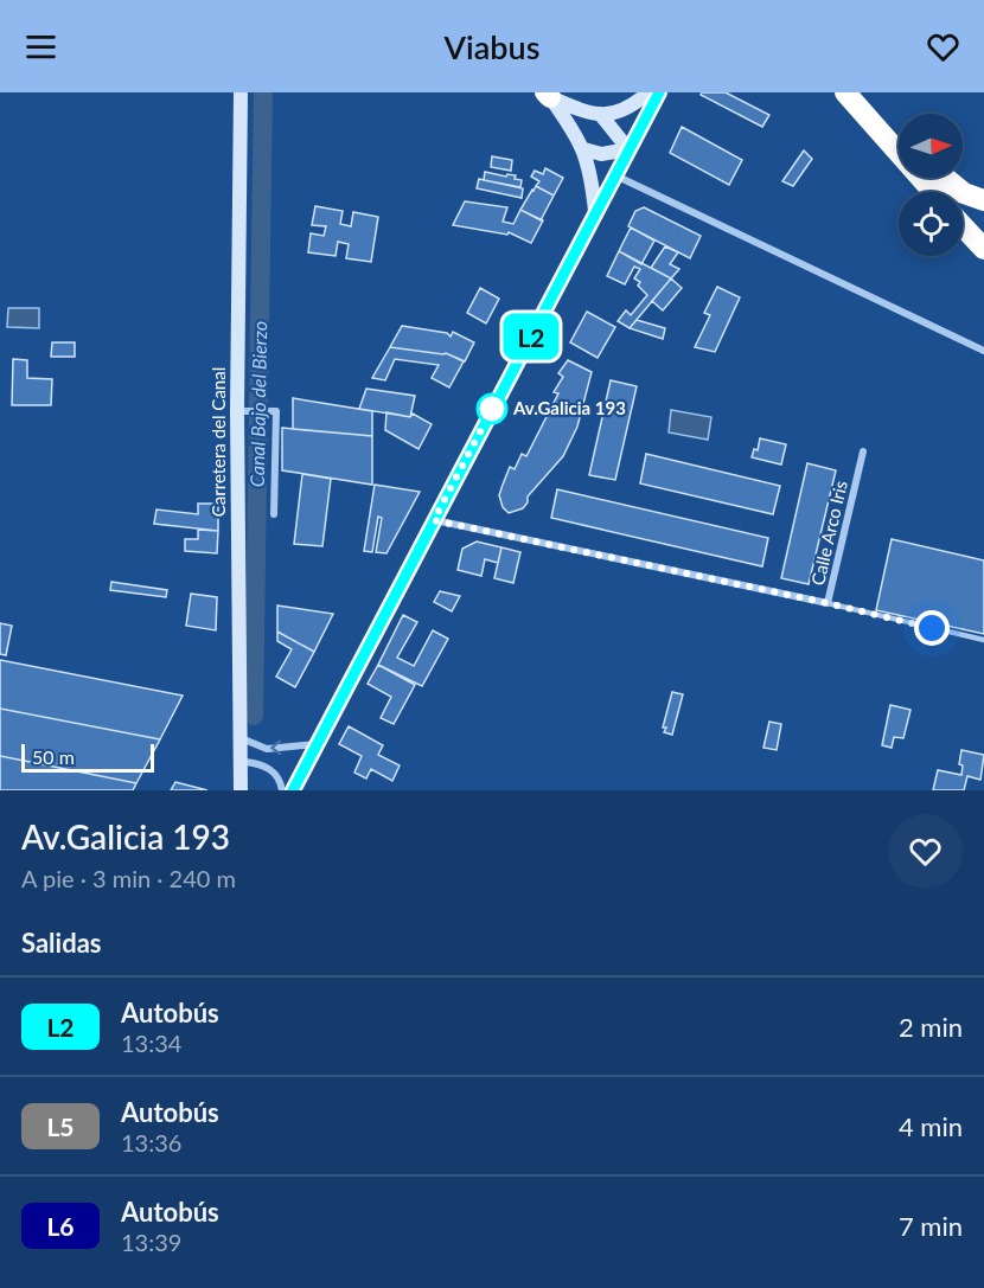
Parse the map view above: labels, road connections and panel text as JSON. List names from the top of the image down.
{
  "streets": {
    "main road": ["Carretera del Canal"],
    "street": ["Calle Arco Iris"]
  },
  "water": ["Canal Bajo del Bierzo"],
  "places": ["Av.Galicia 193"],
  "lines": ["bus line L2"],
  "scale_bar": "50 m",
  "north": "right",
  "page": {
    "header": "Viabus",
    "on_map": "L2",
    "scale": "50 m",
    "heading": [
      ["Av.Galicia 193", "A pie · 3 min · 240 m"],
      "Salidas"
    ],
    "list": [
      {
        "mark": "L2",
        "name": "Autobús",
        "note": "13:34",
        "value": "2 min"
      },
      {
        "mark": "L5",
        "name": "Autobús",
        "note": "13:36",
        "value": "4 min"
      },
      {
        "mark": "L6",
        "name": "Autobús",
        "note": "13:39",
        "value": "7 min"
      }
    ]
  }
}
